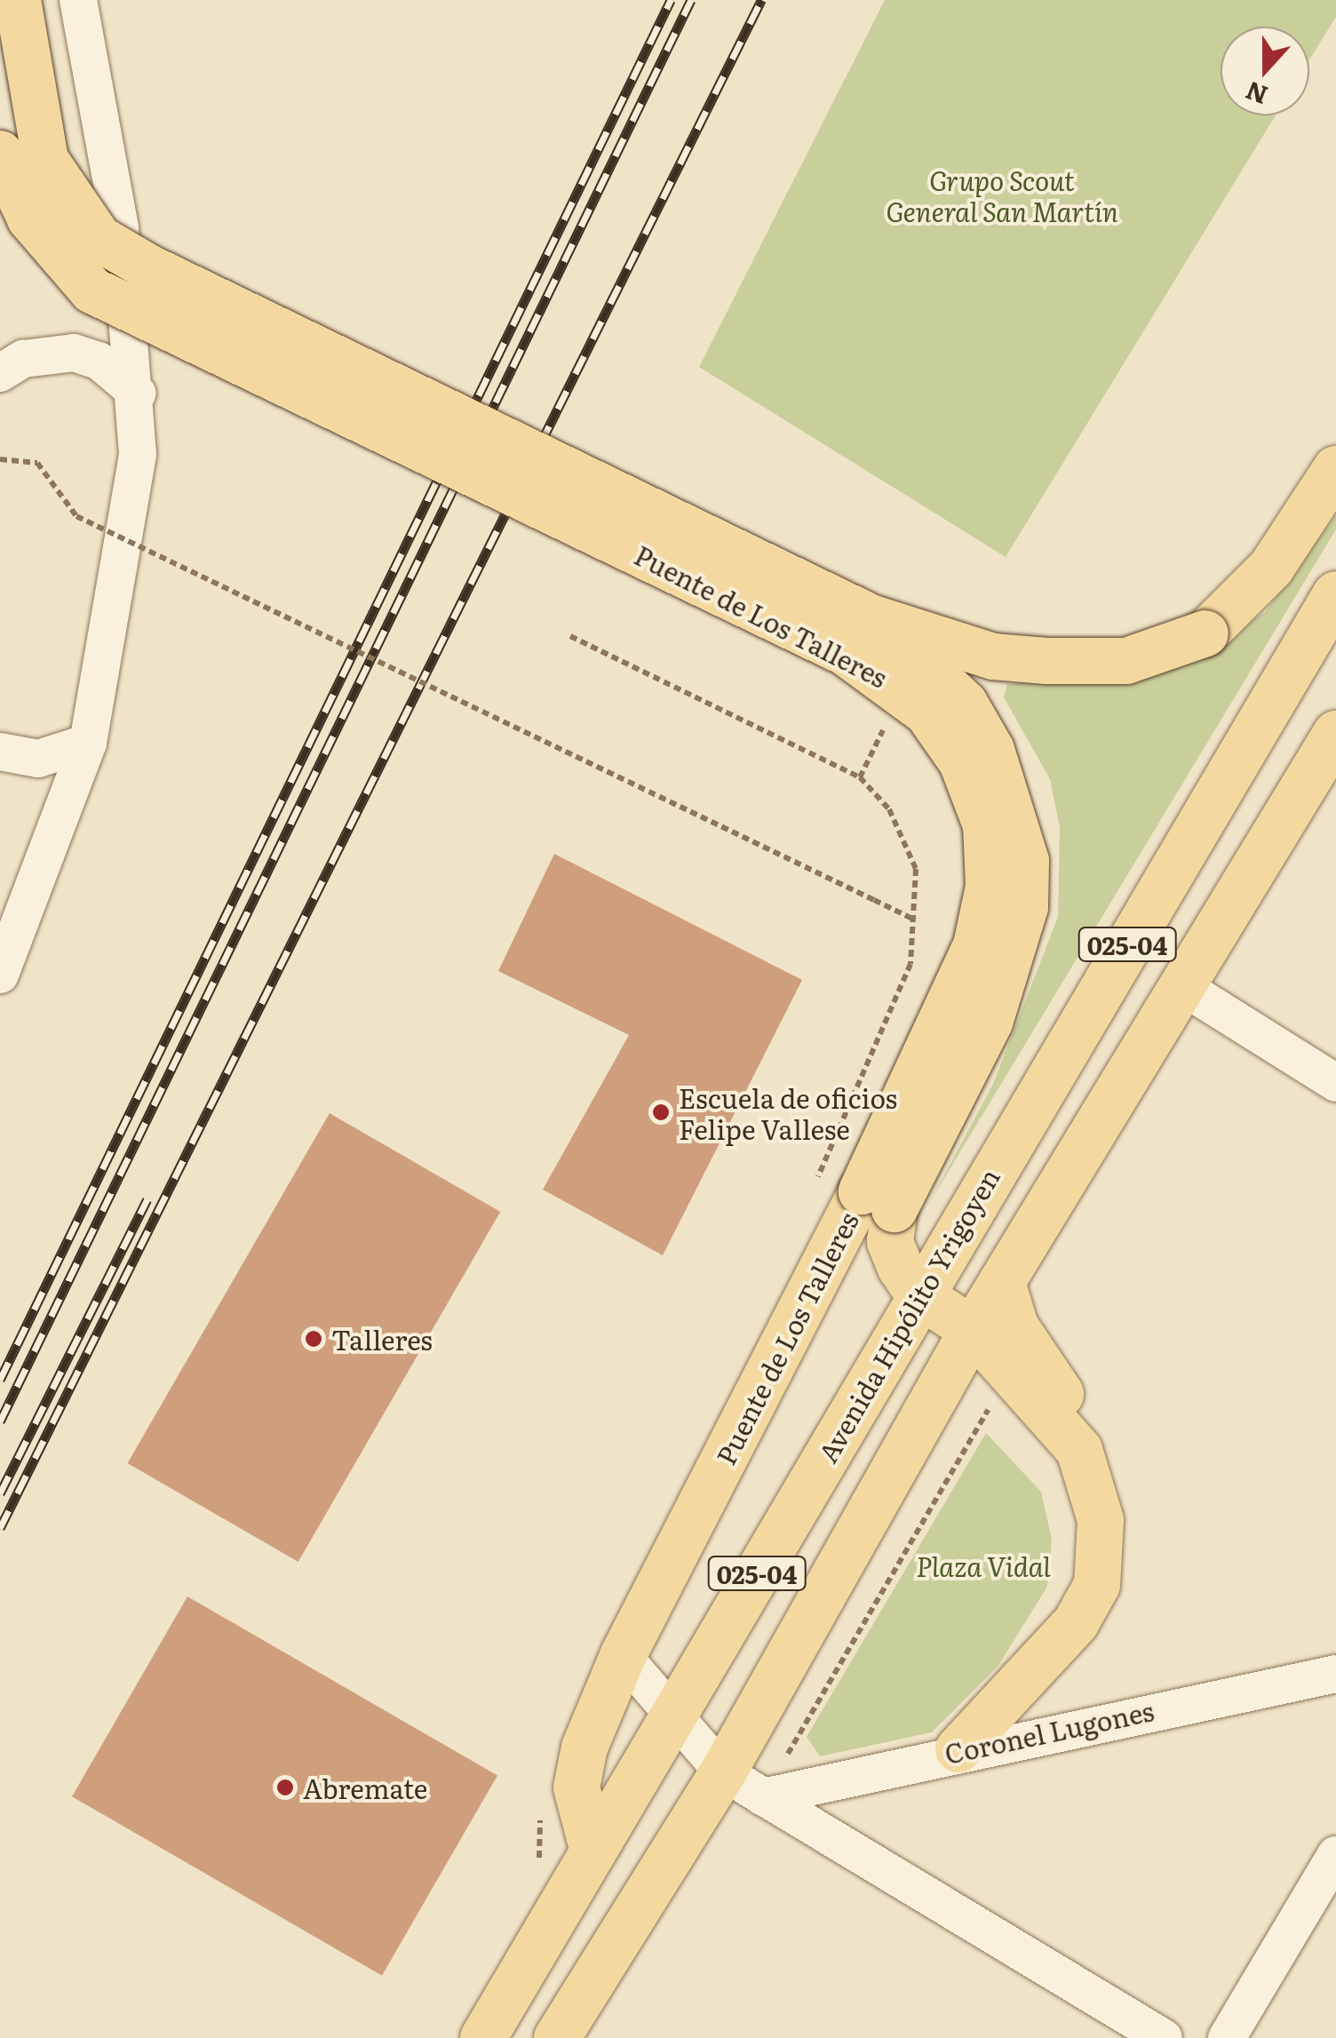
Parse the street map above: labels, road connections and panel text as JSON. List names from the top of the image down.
{
  "streets": {
    "main road": ["Puente de Los Talleres", "025-04", "Avenida Hipólito Yrigoyen"],
    "street": ["Coronel Lugones"]
  },
  "crossings": [
    ["Puente de Los Talleres", "Avenida Hipólito Yrigoyen"]
  ],
  "parks": ["Grupo Scout General San Martín", "Plaza Vidal"],
  "places": ["Escuela de oficios Felipe Vallese", "Talleres", "Abremate"],
  "north": "bottom"
}
